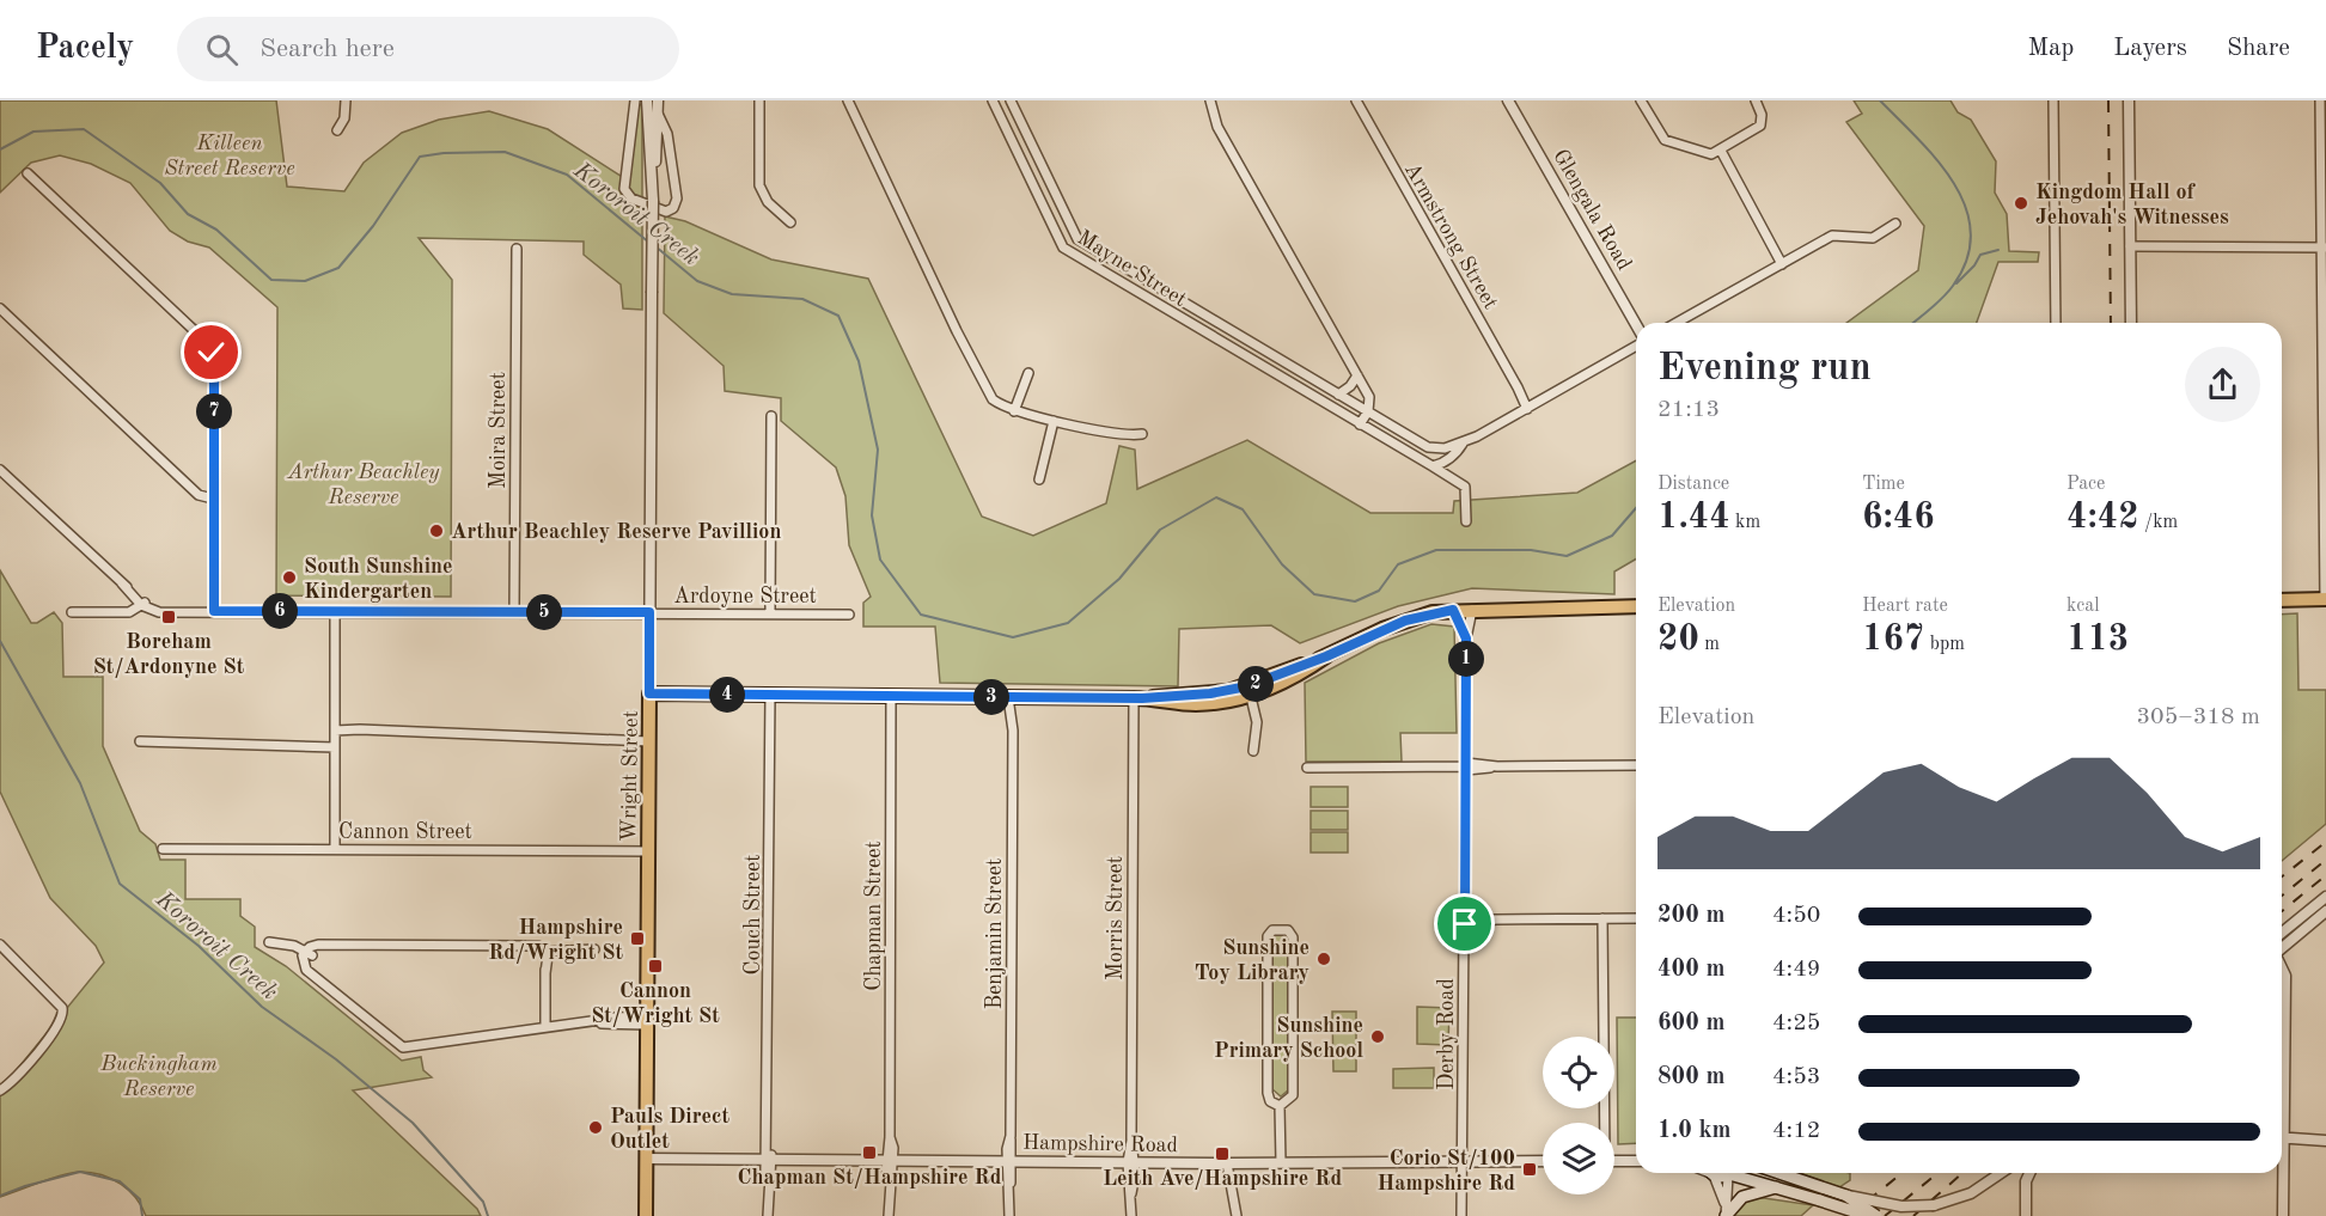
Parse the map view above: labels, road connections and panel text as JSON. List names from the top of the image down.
{
  "streets": {
    "main road": ["Wright Street"],
    "street": [
      "Glengala Road",
      "Armstrong Street",
      "Mayne Street",
      "Moira Street",
      "Ardoyne Street",
      "Cannon Street",
      "Couch Street",
      "Chapman Street",
      "Morris Street",
      "Benjamin Street",
      "Derby Road",
      "Hampshire Road"
    ]
  },
  "crossings": [
    ["Moira Street", "Ardoyne Street"],
    ["Ardoyne Street", "Wright Street"],
    ["Wright Street", "Cannon Street"],
    ["Wright Street", "Hampshire Road"],
    ["Couch Street", "Hampshire Road"],
    ["Chapman Street", "Hampshire Road"],
    ["Morris Street", "Hampshire Road"],
    ["Benjamin Street", "Hampshire Road"],
    ["Derby Road", "Hampshire Road"]
  ],
  "water": ["Kororoit Creek"],
  "parks": ["Killeen Street Reserve", "Arthur Beachley Reserve", "Buckingham Reserve"],
  "places": {
    "other": [
      "Kingdom Hall of Jehovah's Witnesses",
      "Arthur Beachley Reserve Pavillion",
      "South Sunshine Kindergarten",
      "Sunshine Toy Library",
      "Sunshine Primary School",
      "Pauls Direct Outlet"
    ],
    "transit": [
      "Boreham St/Ardonyne St",
      "Hampshire Rd/Wright St",
      "Cannon St/Wright St",
      "Chapman St/Hampshire Rd",
      "Leith Ave/Hampshire Rd",
      "Corio St/100 Hampshire Rd"
    ]
  },
  "page": {
    "header": "Pacely",
    "search": "Search here",
    "nav": ["Map", "Layers", "Share"],
    "heading": ["Evening run", "21:13"],
    "pins": [
      "7",
      "6",
      "5",
      "1",
      "2",
      "4",
      "3"
    ],
    "stats": [
      ["Distance", "1.44 km"],
      ["Time", "6:46"],
      ["Pace", "4:42 /km"],
      ["Elevation", "20 m"],
      ["Heart rate", "167 bpm"],
      ["kcal", "113"]
    ],
    "chart": ["Elevation", "305–318 m"],
    "list": [
      {
        "name": "200 m",
        "note": "4:50"
      },
      {
        "name": "400 m",
        "note": "4:49"
      },
      {
        "name": "600 m",
        "note": "4:25"
      },
      {
        "name": "800 m",
        "note": "4:53"
      },
      {
        "name": "1.0 km",
        "note": "4:12"
      }
    ]
  }
}
